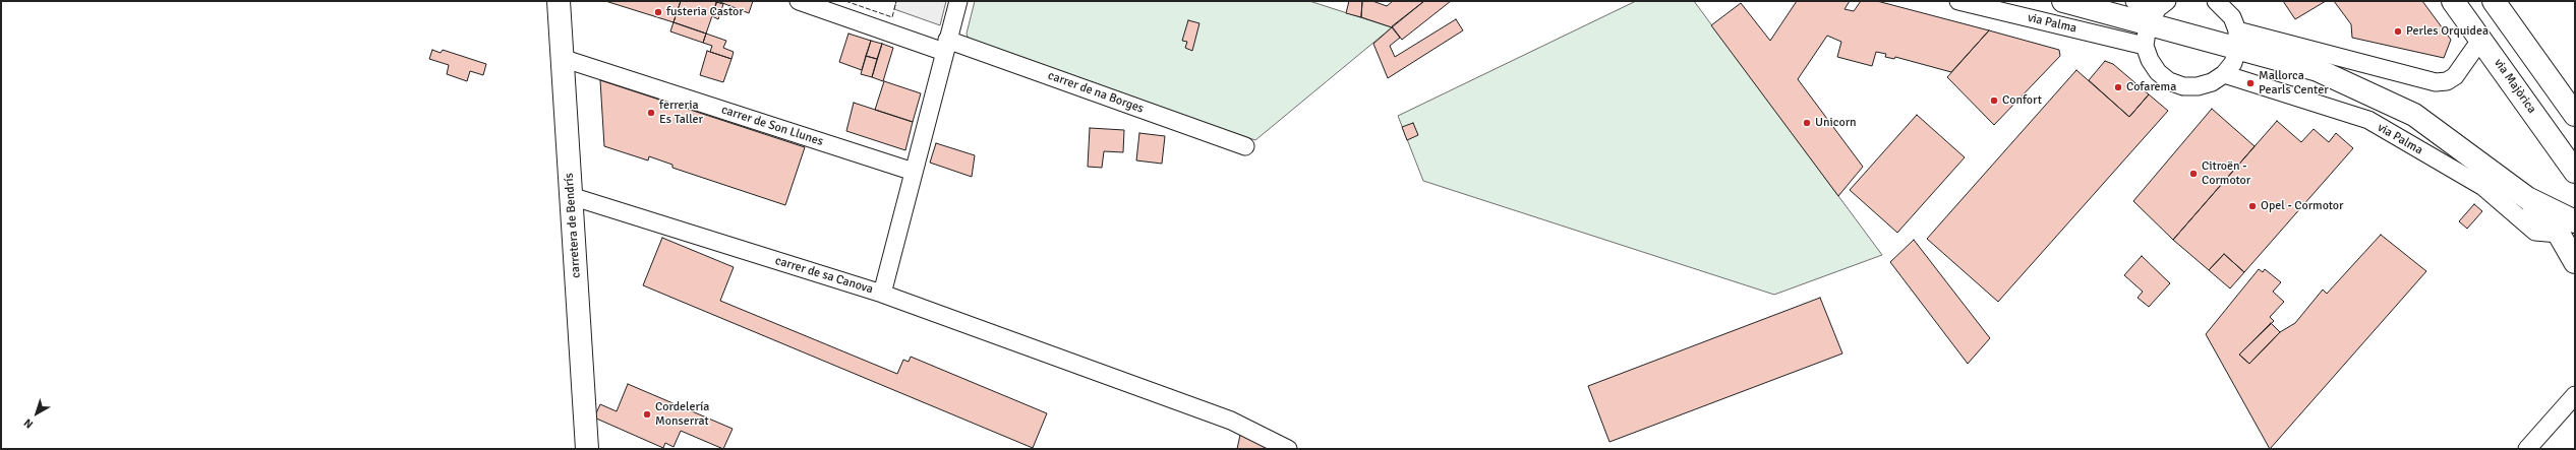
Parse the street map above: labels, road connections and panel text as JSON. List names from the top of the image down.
{
  "streets": {
    "main road": ["via Majòrica", "carretera de Bendrís"],
    "street": [
      "via Palma",
      "carrer de na Borges",
      "carrer de Son Llunes",
      "carrer de sa Canova"
    ]
  },
  "crossings": [
    ["carrer de na Borges", "carrer de sa Canova"],
    ["carrer de Son Llunes", "carretera de Bendrís"],
    ["carrer de Son Llunes", "carrer de sa Canova"],
    ["carretera de Bendrís", "carrer de sa Canova"]
  ],
  "places": [
    "fusteria Castor",
    "Perles Orquidea",
    "Mallorca Pearls Center",
    "Cofarema",
    "Confort",
    "ferreria Es Taller",
    "Unicorn",
    "Citroën - Cormotor",
    "Opel - Cormotor",
    "Cordelería Monserrat"
  ],
  "north": "bottom left"
}
